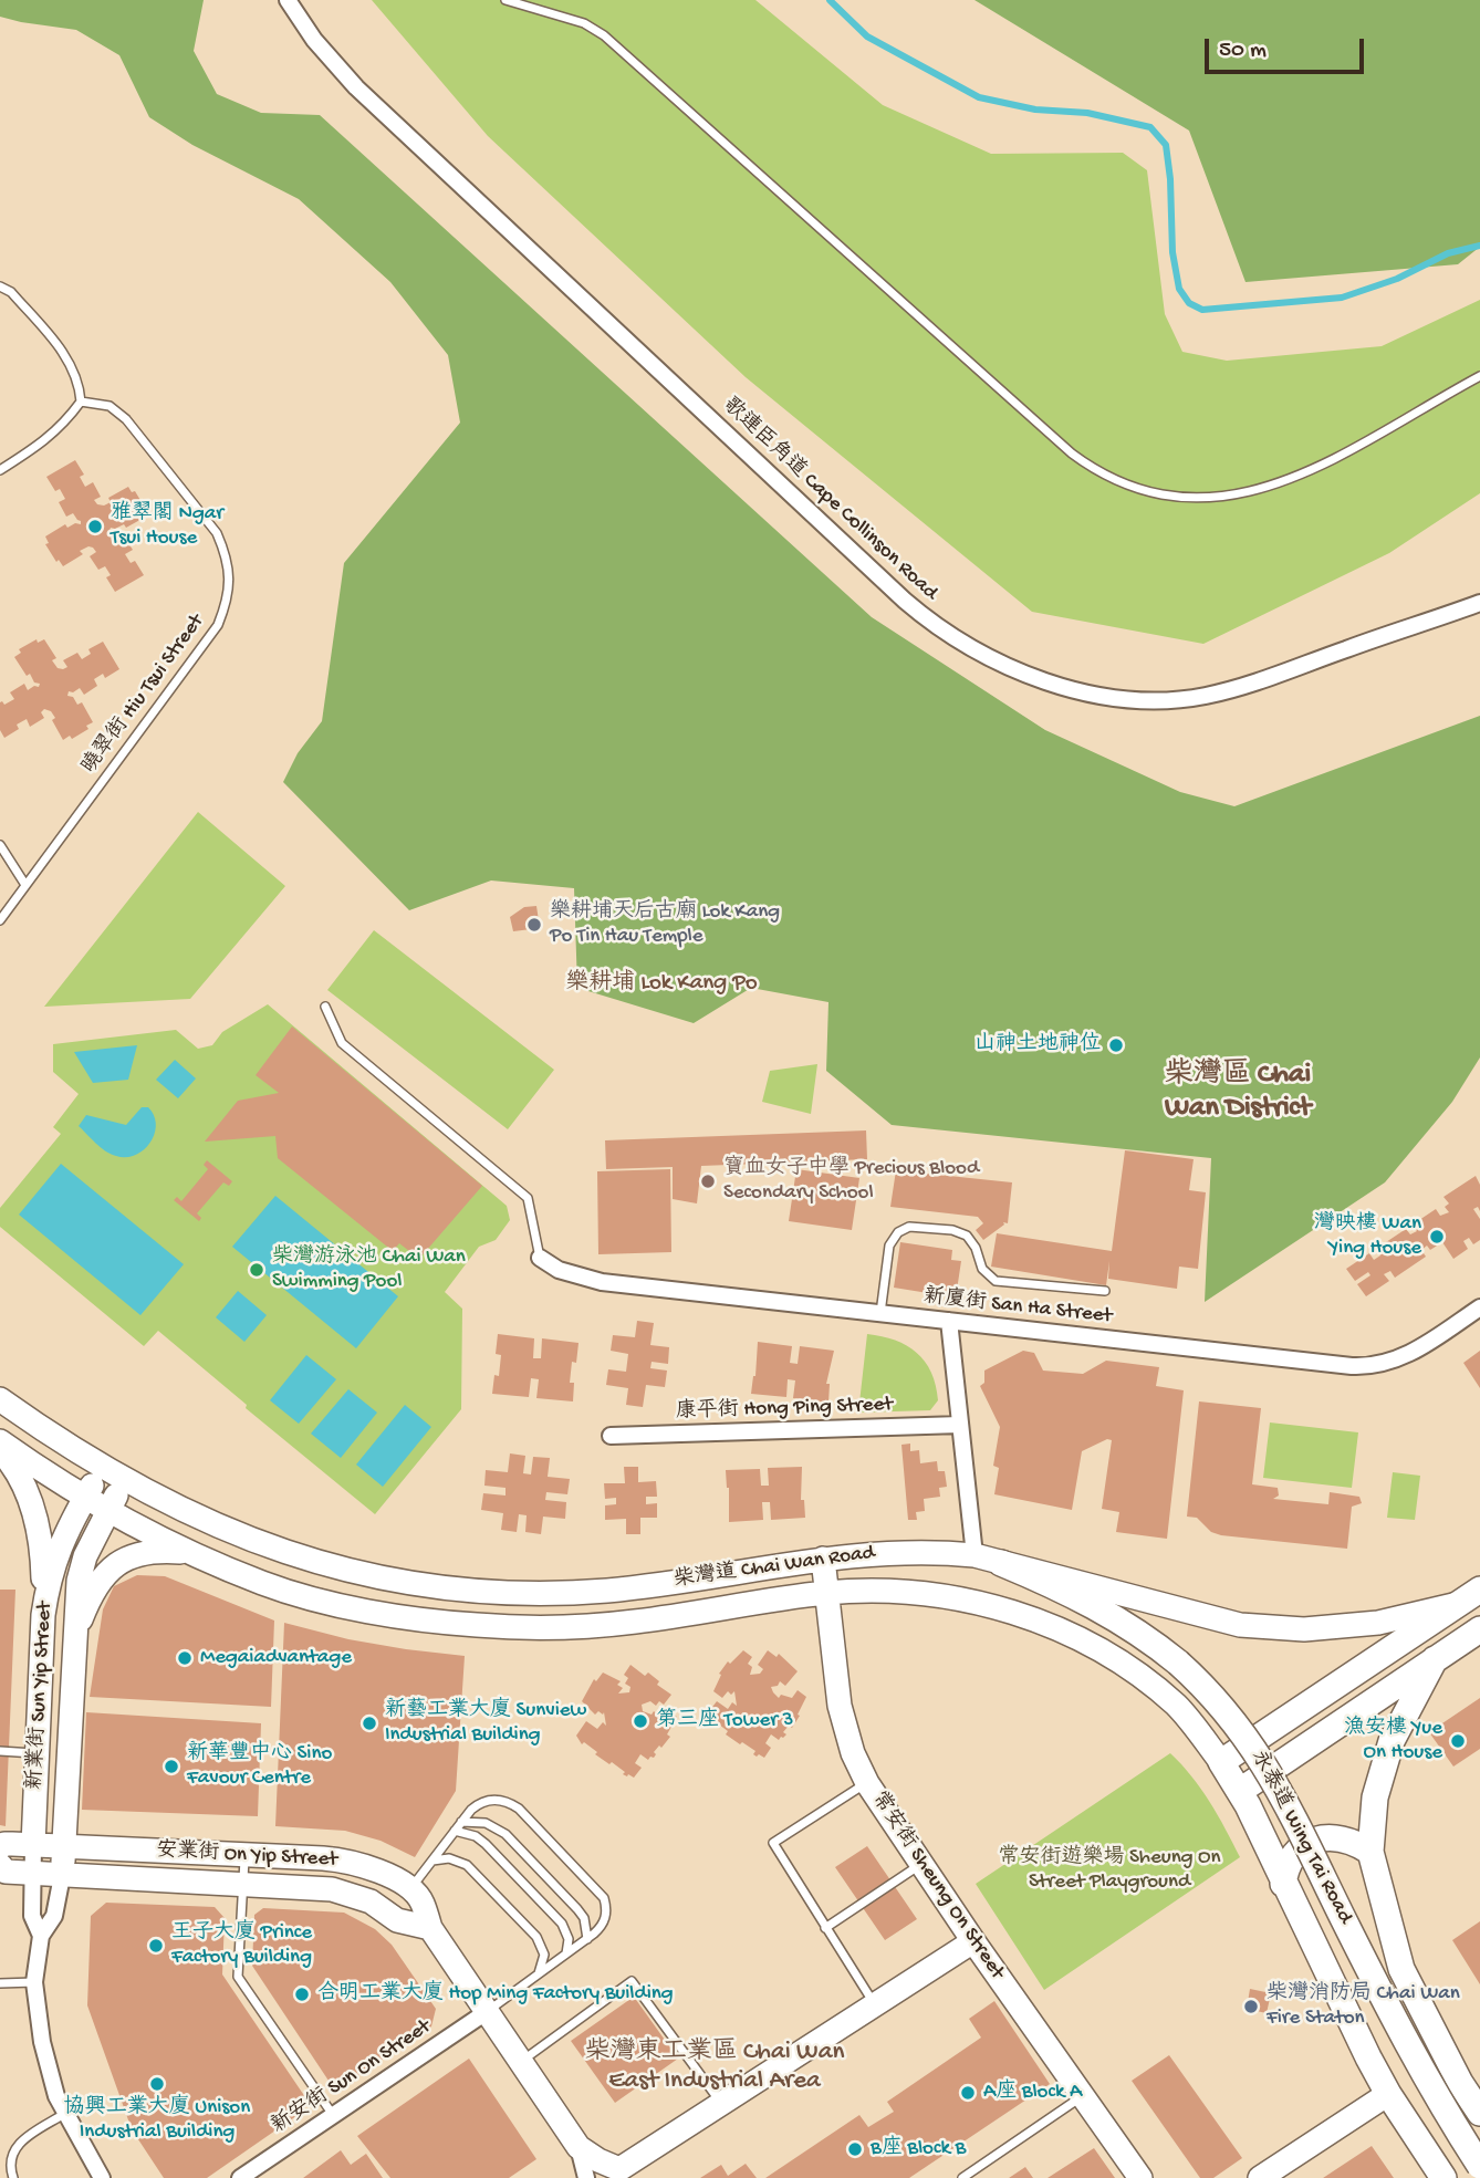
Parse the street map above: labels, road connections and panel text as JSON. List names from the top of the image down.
{
  "streets": {
    "main road": [
      "柴灣道 Chai Wan Road",
      "新業街 Sun Yip Street",
      "永泰道 Wing Tai Road",
      "安業街 On Yip Street",
      "常安街 Sheung On Street"
    ],
    "street": [
      "歌連臣角道 Cape Collinson Road",
      "新廈街 San Ha Street",
      "康平街 Hong Ping Street",
      "新安街 Sun On Street"
    ],
    "lane": ["曉翠街 Hiu Tsui Street"]
  },
  "crossings": [
    ["柴灣道 Chai Wan Road", "新業街 Sun Yip Street"],
    ["柴灣道 Chai Wan Road", "永泰道 Wing Tai Road"],
    ["柴灣道 Chai Wan Road", "常安街 Sheung On Street"],
    ["新業街 Sun Yip Street", "安業街 On Yip Street"]
  ],
  "districts": ["樂耕埔 Lok Kang Po", "柴灣區 Chai Wan District", "柴灣東工業區 Chai Wan East Industrial Area"],
  "parks": ["常安街遊樂場 Sheung On Street Playground"],
  "places": [
    "雅翠閣 Ngar Tsui House",
    "樂耕埔天后古廟 Lok Kang Po Tin Hau Temple",
    "山神土地神位",
    "寶血女子中學 Precious Blood Secondary School",
    "灣映樓 Wan Ying House",
    "柴灣游泳池 Chai Wan Swimming Pool",
    "Megaiadvantage",
    "第三座 Tower 3",
    "新藝工業大廈 Sunview Industrial Building",
    "漁安樓 Yue On House",
    "新華豐中心 Sino Favour Centre",
    "王子大廈 Prince Factory Building",
    "合明工業大廈 Hop Ming Factory Building",
    "柴灣消防局 Chai Wan Fire Staton",
    "協興工業大廈 Unison Industrial Building",
    "A座 Block A",
    "B座 Block B"
  ],
  "scale_bar": "50 m"
}
